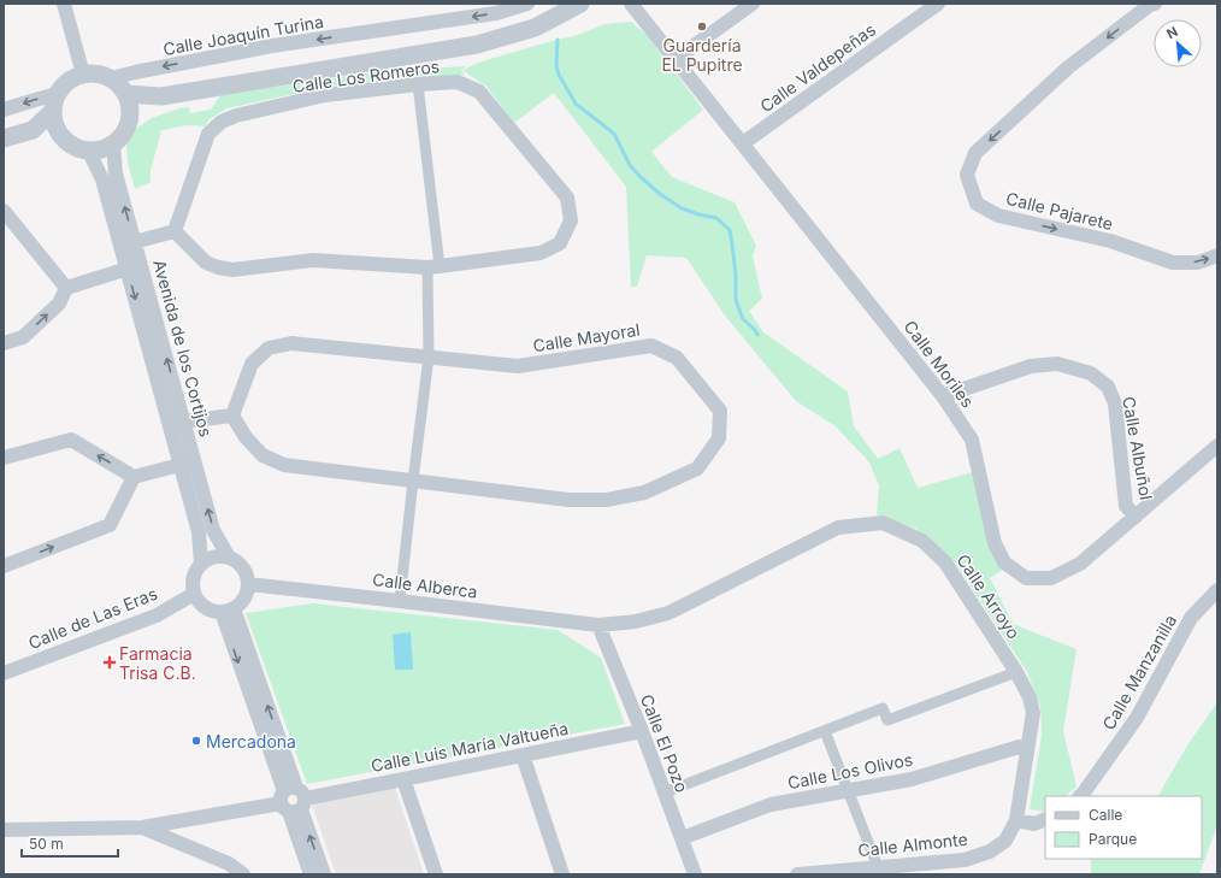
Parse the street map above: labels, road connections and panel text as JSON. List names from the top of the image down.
{
  "streets": {
    "street": [
      "Calle Joaquín Turina",
      "Calle Valdepeñas",
      "Calle Los Romeros",
      "Calle Pajarete",
      "Calle Mayoral",
      "Avenida de los Cortijos",
      "Calle Moriles",
      "Calle Albuñol",
      "Calle Alberca",
      "Calle Arroyo",
      "Calle de Las Eras",
      "Calle Manzanilla",
      "Calle El Pozo",
      "Calle Luis María Valtueña",
      "Calle Los Olivos",
      "Calle Almonte"
    ]
  },
  "crossings": [
    ["Calle Joaquín Turina", "Avenida de los Cortijos"],
    ["Calle Valdepeñas", "Calle Moriles"],
    ["Avenida de los Cortijos", "Calle Alberca"],
    ["Avenida de los Cortijos", "Calle de Las Eras"],
    ["Calle Moriles", "Calle Albuñol"],
    ["Calle Alberca", "Calle Arroyo"],
    ["Calle Alberca", "Calle de Las Eras"],
    ["Calle Alberca", "Calle El Pozo"],
    ["Calle Arroyo", "Calle El Pozo"],
    ["Calle Arroyo", "Calle Los Olivos"],
    ["Calle Arroyo", "Calle Almonte"],
    ["Calle El Pozo", "Calle Luis María Valtueña"],
    ["Calle El Pozo", "Calle Los Olivos"]
  ],
  "places": {
    "other": ["Guardería EL Pupitre", "Mercadona"],
    "health": ["Farmacia Trisa C.B."]
  },
  "legend": ["Calle", "Parque"],
  "scale_bar": "50 m",
  "north": "top left"
}
